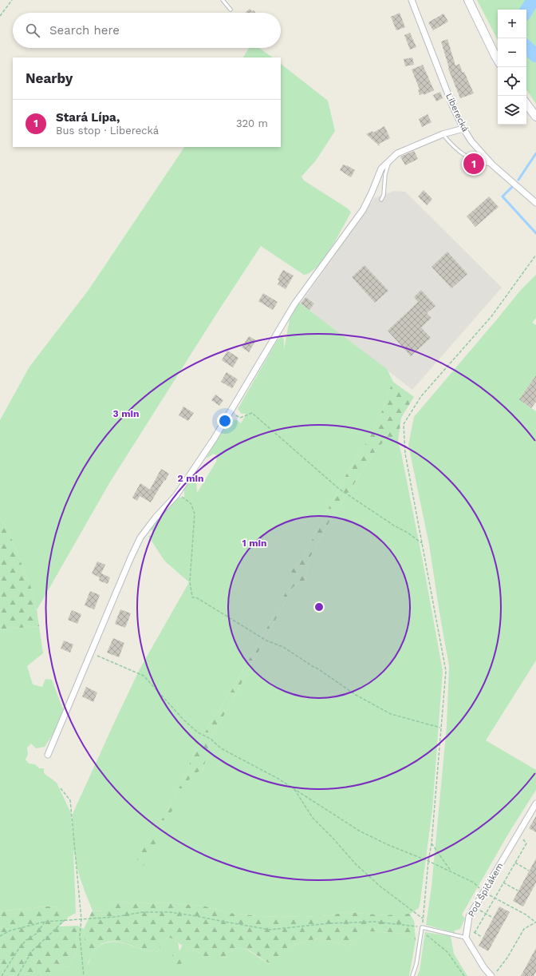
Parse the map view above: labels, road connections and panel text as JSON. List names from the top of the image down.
{
  "streets": {
    "street": ["Liberecká", "Pod Špičákem"]
  },
  "page": {
    "map_buttons": ["+", "−"],
    "search": "Search here",
    "heading": "Nearby",
    "list": [
      {
        "mark": "1",
        "name": "Stará Lípa,",
        "note": "Bus stop · Liberecká",
        "value": "320 m"
      }
    ],
    "pins": "1"
  },
  "rings": ["3 min", "2 min", "1 min"]
}
